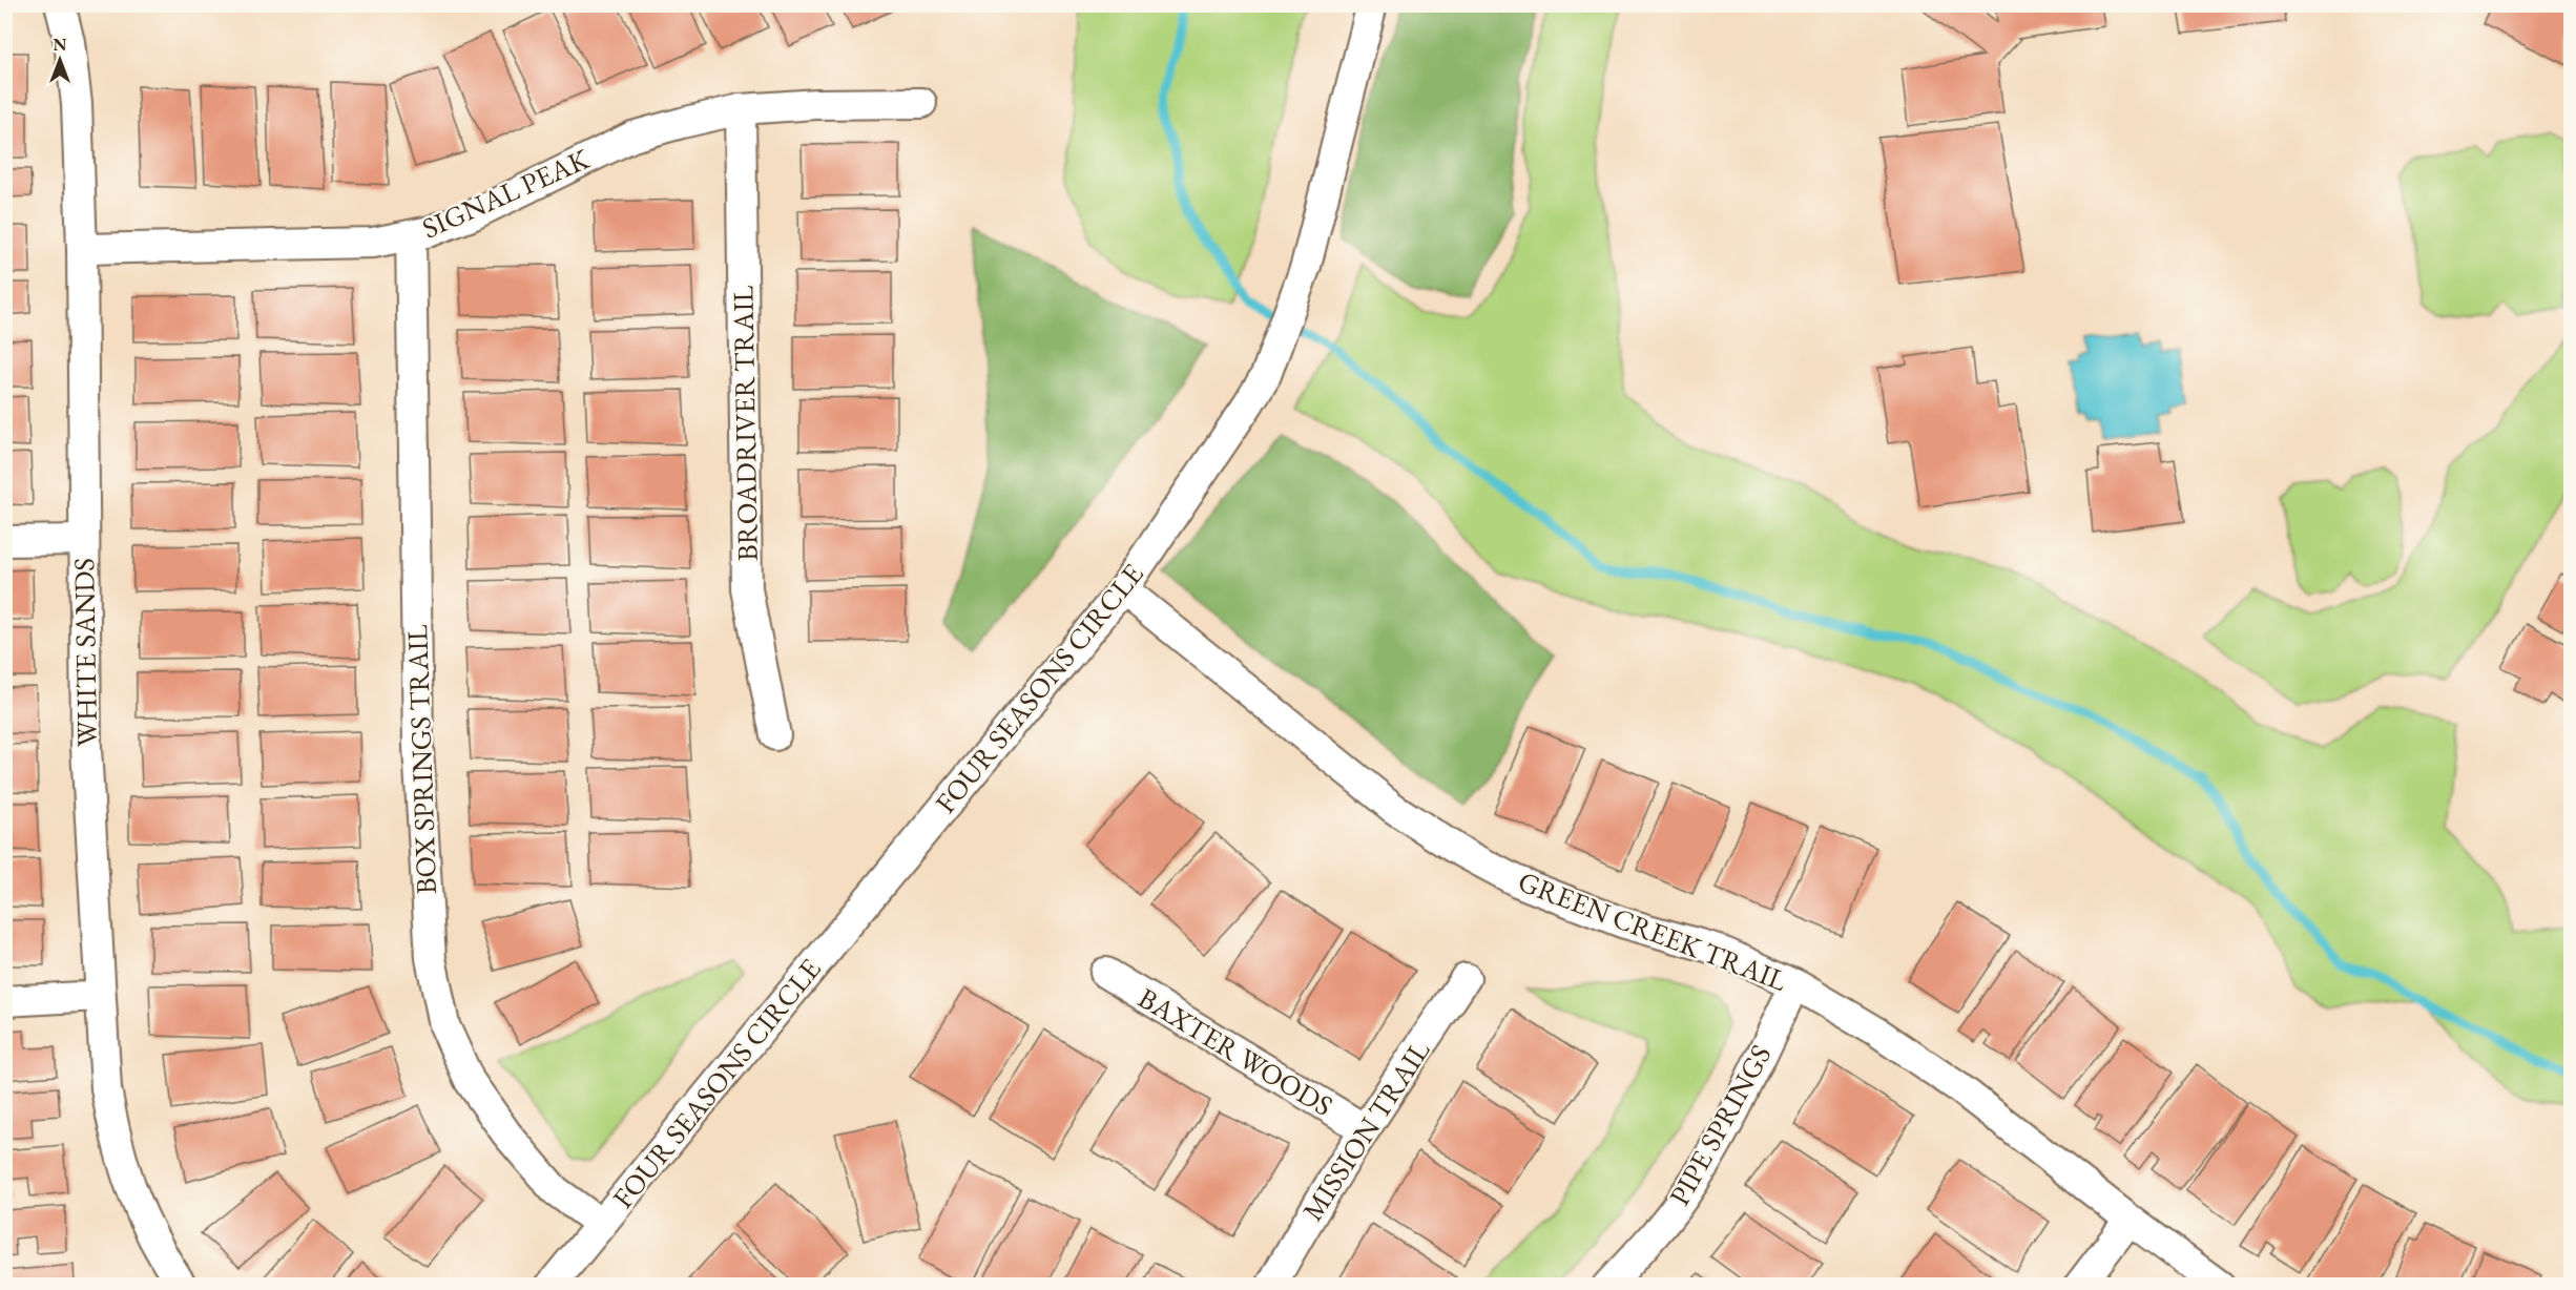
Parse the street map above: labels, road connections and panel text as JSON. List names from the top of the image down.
{
  "streets": {
    "street": [
      "SIGNAL PEAK",
      "BROADRIVER TRAIL",
      "WHITE SANDS",
      "FOUR SEASONS CIRCLE",
      "BOX SPRINGS TRAIL",
      "GREEN CREEK TRAIL",
      "BAXTER WOODS",
      "PIPE SPRINGS",
      "MISSION TRAIL"
    ]
  },
  "crossings": [
    ["SIGNAL PEAK", "BROADRIVER TRAIL"],
    ["SIGNAL PEAK", "WHITE SANDS"],
    ["SIGNAL PEAK", "BOX SPRINGS TRAIL"],
    ["FOUR SEASONS CIRCLE", "BOX SPRINGS TRAIL"],
    ["FOUR SEASONS CIRCLE", "GREEN CREEK TRAIL"],
    ["GREEN CREEK TRAIL", "PIPE SPRINGS"],
    ["BAXTER WOODS", "MISSION TRAIL"]
  ],
  "north": "top"
}
